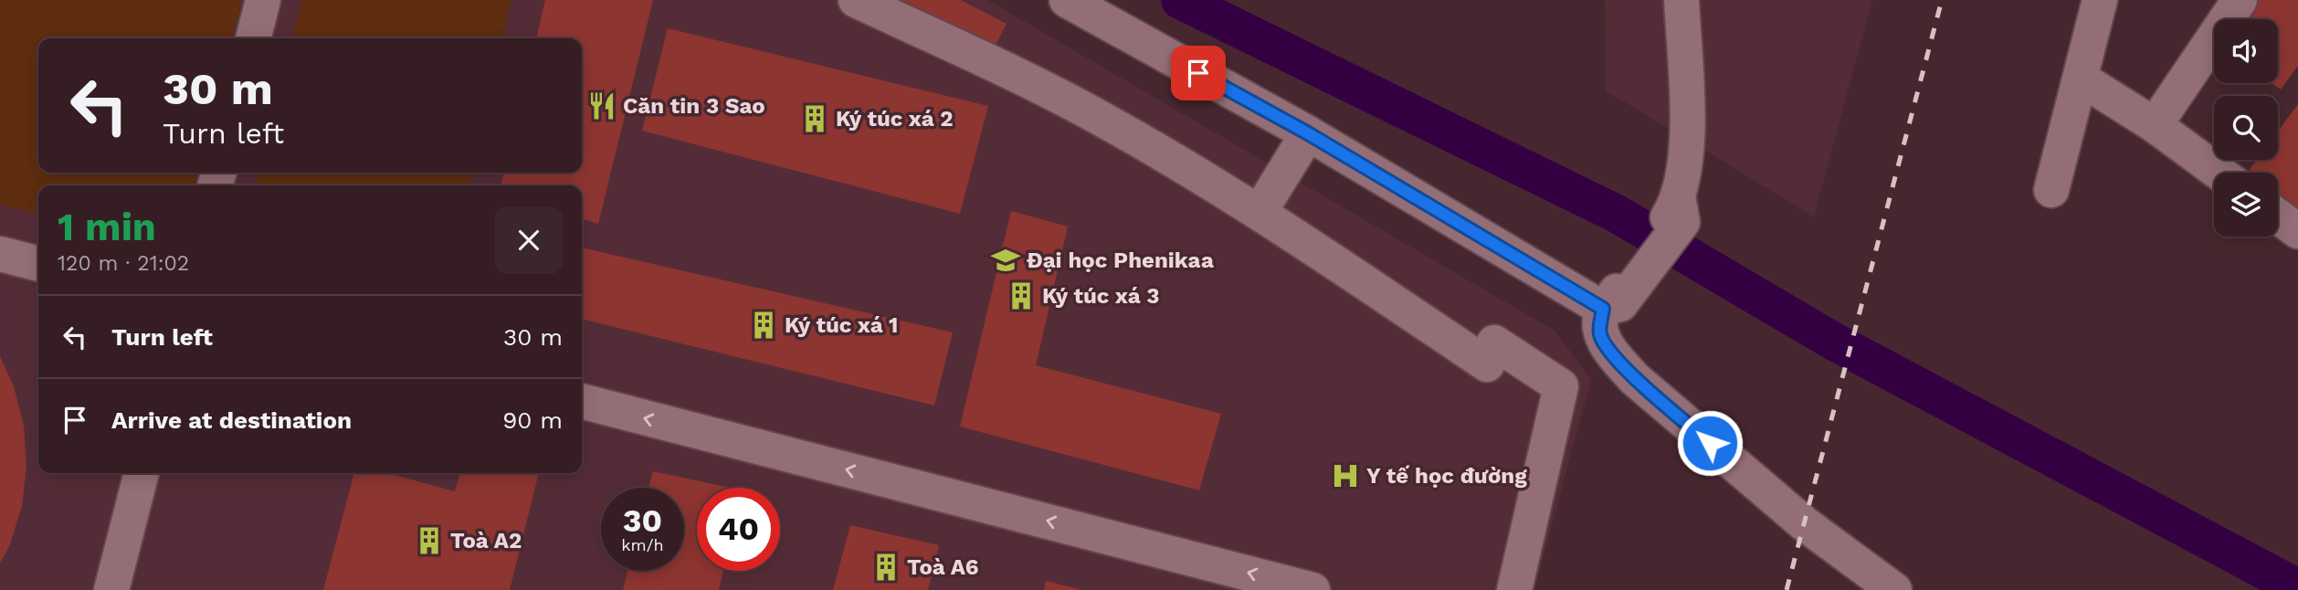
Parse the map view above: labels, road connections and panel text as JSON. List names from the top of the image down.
{
  "places": {
    "restaurant": ["Căn tin 3 Sao"],
    "building": [
      "Ký túc xá 2",
      "Ký túc xá 3",
      "Ký túc xá 1",
      "Toà A2",
      "Toà A6"
    ],
    "school or university": ["Đại học Phenikaa"],
    "hospital": ["Y tế học đường"]
  },
  "page": {
    "turn": ["30 m", "Turn left"],
    "heading": ["1 min", "120 m · 21:02"],
    "list": [
      {
        "name": "Turn left",
        "value": "30 m"
      },
      {
        "name": "Arrive at destination",
        "value": "90 m"
      }
    ],
    "speed": "30 km/h",
    "limit": "40"
  }
}
